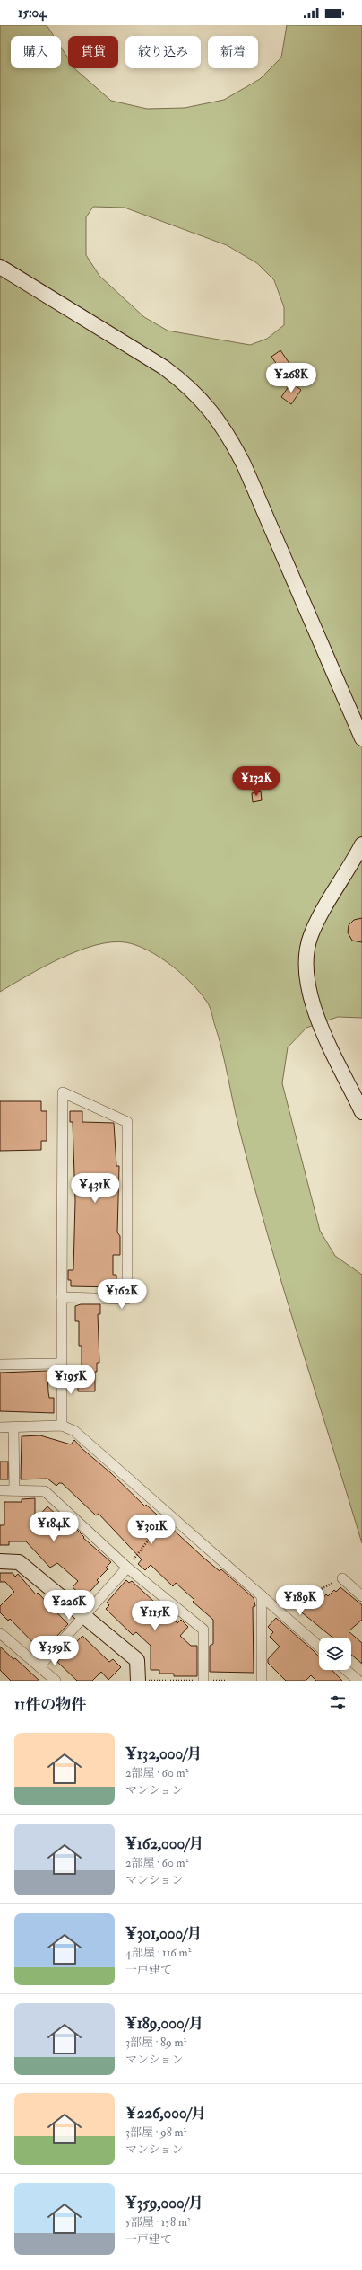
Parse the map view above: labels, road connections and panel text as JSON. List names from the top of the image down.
{
  "page": {
    "status": "15:04",
    "chip": [
      "購入",
      "賃貸",
      "絞り込み",
      "新着"
    ],
    "price": [
      "¥268K",
      "¥132K",
      "¥431K",
      "¥162K",
      "¥195K",
      "¥184K",
      "¥301K",
      "¥189K",
      "¥226K",
      "¥115K",
      "¥359K"
    ],
    "heading": "11件の物件",
    "list": [
      {
        "name": "¥132,000/月",
        "note": "2部屋 · 60 m² · マンション"
      },
      {
        "name": "¥162,000/月",
        "note": "2部屋 · 60 m² · マンション"
      },
      {
        "name": "¥301,000/月",
        "note": "4部屋 · 116 m² · 一戸建て"
      },
      {
        "name": "¥189,000/月",
        "note": "3部屋 · 89 m² · マンション"
      },
      {
        "name": "¥226,000/月",
        "note": "3部屋 · 98 m² · マンション"
      },
      {
        "name": "¥359,000/月",
        "note": "5部屋 · 158 m² · 一戸建て"
      }
    ]
  }
}
